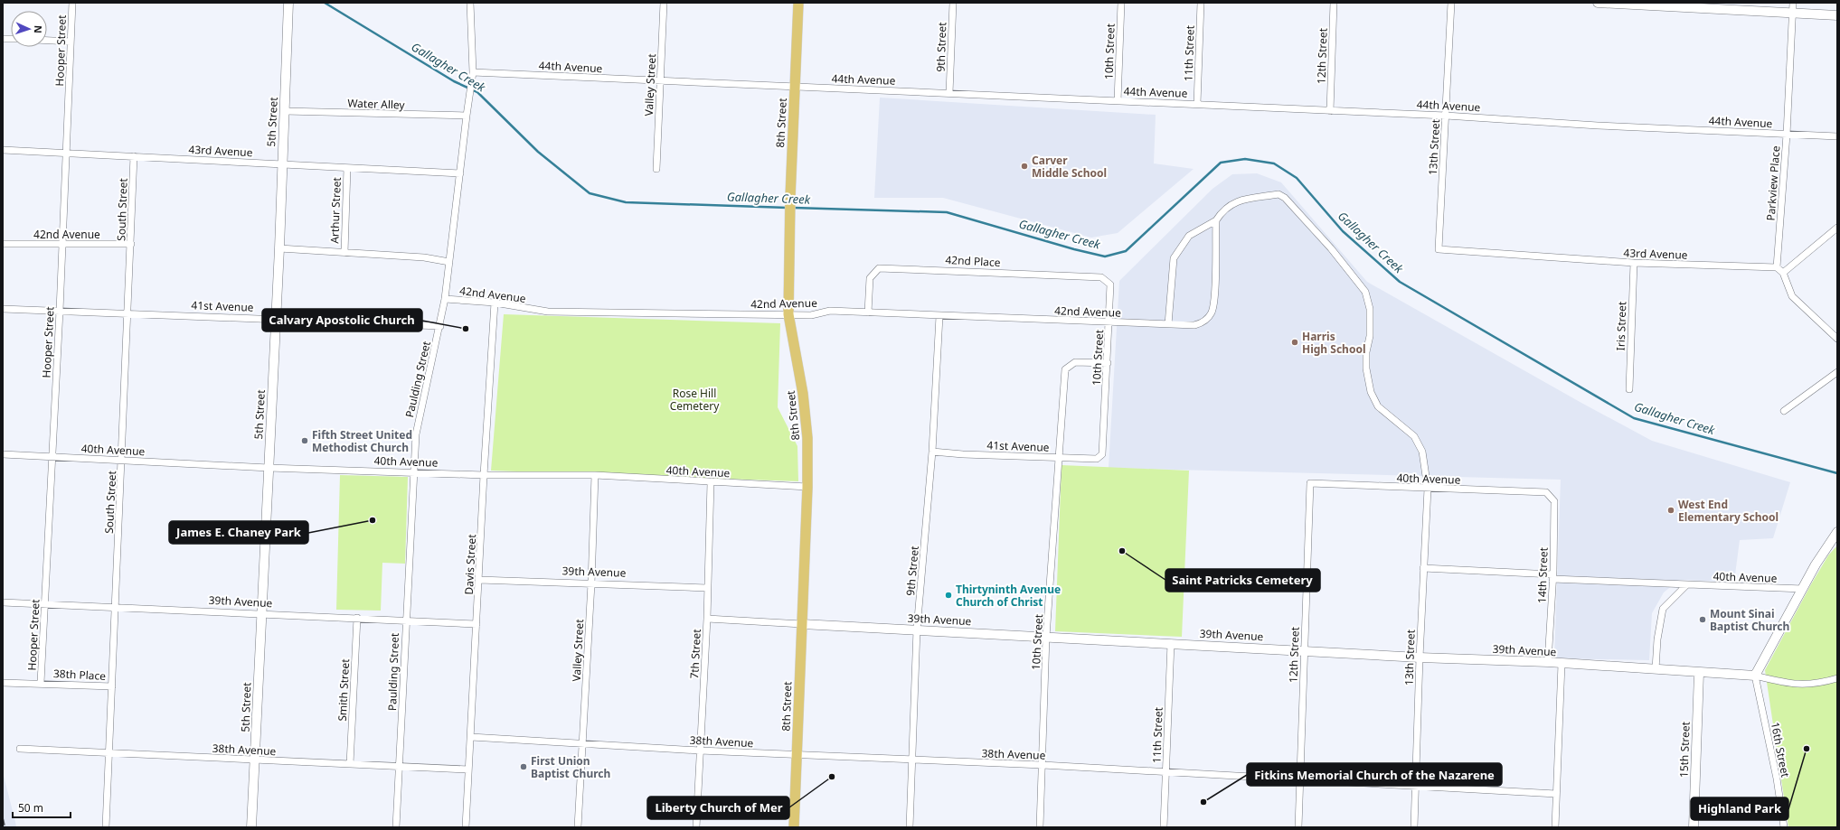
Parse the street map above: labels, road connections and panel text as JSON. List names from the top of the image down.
{
  "streets": {
    "main road": ["8th Street"],
    "street": [
      "9th Street",
      "Hooper Street",
      "10th Street",
      "11th Street",
      "12th Street",
      "44th Avenue",
      "Valley Street",
      "Water Alley",
      "5th Street",
      "13th Street",
      "43rd Avenue",
      "Parkview Place",
      "South Street",
      "Arthur Street",
      "42nd Avenue",
      "42nd Place",
      "41st Avenue",
      "Iris Street",
      "Paulding Street",
      "40th Avenue",
      "Davis Street",
      "39th Avenue",
      "14th Street",
      "7th Street",
      "38th Place",
      "Smith Street",
      "38th Avenue",
      "15th Street",
      "16th Street"
    ]
  },
  "crossings": [
    ["9th Street", "44th Avenue"],
    ["9th Street", "42nd Avenue"],
    ["9th Street", "41st Avenue"],
    ["9th Street", "39th Avenue"],
    ["9th Street", "38th Avenue"],
    ["Hooper Street", "43rd Avenue"],
    ["Hooper Street", "42nd Avenue"],
    ["Hooper Street", "41st Avenue"],
    ["Hooper Street", "40th Avenue"],
    ["Hooper Street", "39th Avenue"],
    ["Hooper Street", "38th Place"],
    ["10th Street", "44th Avenue"],
    ["10th Street", "42nd Avenue"],
    ["10th Street", "42nd Place"],
    ["10th Street", "41st Avenue"],
    ["10th Street", "39th Avenue"],
    ["10th Street", "38th Avenue"],
    ["11th Street", "44th Avenue"],
    ["11th Street", "39th Avenue"],
    ["11th Street", "38th Avenue"],
    ["12th Street", "44th Avenue"],
    ["12th Street", "40th Avenue"],
    ["12th Street", "39th Avenue"],
    ["12th Street", "38th Avenue"],
    ["44th Avenue", "Valley Street"],
    ["44th Avenue", "8th Street"],
    ["44th Avenue", "13th Street"],
    ["44th Avenue", "Parkview Place"],
    ["44th Avenue", "Paulding Street"],
    ["Valley Street", "40th Avenue"],
    ["Valley Street", "39th Avenue"],
    ["Valley Street", "38th Avenue"],
    ["Water Alley", "5th Street"],
    ["Water Alley", "Paulding Street"],
    ["5th Street", "43rd Avenue"],
    ["5th Street", "41st Avenue"],
    ["5th Street", "40th Avenue"],
    ["5th Street", "39th Avenue"],
    ["5th Street", "38th Avenue"],
    ["8th Street", "42nd Avenue"],
    ["8th Street", "40th Avenue"],
    ["8th Street", "39th Avenue"],
    ["8th Street", "38th Avenue"],
    ["13th Street", "43rd Avenue"],
    ["13th Street", "40th Avenue"],
    ["13th Street", "39th Avenue"],
    ["13th Street", "38th Avenue"],
    ["43rd Avenue", "Parkview Place"],
    ["43rd Avenue", "South Street"],
    ["43rd Avenue", "Arthur Street"],
    ["43rd Avenue", "Iris Street"],
    ["43rd Avenue", "Paulding Street"],
    ["South Street", "42nd Avenue"],
    ["South Street", "41st Avenue"],
    ["South Street", "40th Avenue"],
    ["South Street", "39th Avenue"],
    ["South Street", "38th Place"],
    ["South Street", "38th Avenue"],
    ["42nd Avenue", "42nd Place"],
    ["42nd Avenue", "Paulding Street"],
    ["42nd Avenue", "Davis Street"],
    ["41st Avenue", "Paulding Street"],
    ["Paulding Street", "40th Avenue"],
    ["Paulding Street", "39th Avenue"],
    ["Paulding Street", "38th Avenue"],
    ["40th Avenue", "Davis Street"],
    ["40th Avenue", "14th Street"],
    ["40th Avenue", "7th Street"],
    ["Davis Street", "39th Avenue"],
    ["Davis Street", "38th Avenue"],
    ["39th Avenue", "14th Street"],
    ["39th Avenue", "7th Street"],
    ["39th Avenue", "Smith Street"],
    ["39th Avenue", "15th Street"],
    ["39th Avenue", "16th Street"],
    ["7th Street", "38th Avenue"],
    ["Smith Street", "38th Avenue"]
  ],
  "water": ["Gallagher Creek"],
  "parks": ["Rose Hill Cemetery"],
  "places": [
    "Carver Middle School",
    "Calvary Apostolic Church",
    "Harris High School",
    "Fifth Street United Methodist Church",
    "West End Elementary School",
    "James E. Chaney Park",
    "Saint Patricks Cemetery",
    "Thirtyninth Avenue Church of Christ",
    "Mount Sinai Baptist Church",
    "Highland Park",
    "First Union Baptist Church",
    "Liberty Church of Mer",
    "Fitkins Memorial Church of the Nazarene"
  ],
  "scale_bar": "50 m",
  "north": "right"
}
